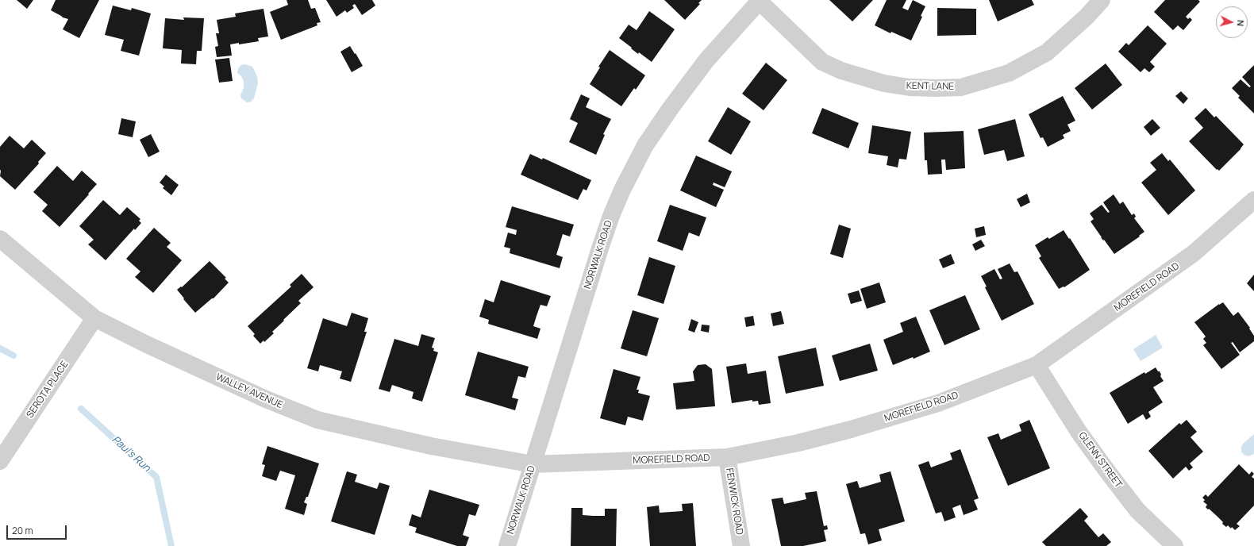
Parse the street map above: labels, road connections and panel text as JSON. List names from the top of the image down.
{
  "streets": {
    "street": [
      "KENT LANE",
      "NORWALK ROAD",
      "MOREFIELD ROAD",
      "SEROTA PLACE",
      "WALLEY AVENUE",
      "GLENN STREET",
      "FENWICK ROAD"
    ]
  },
  "crossings": [
    ["KENT LANE", "NORWALK ROAD"],
    ["NORWALK ROAD", "MOREFIELD ROAD"],
    ["NORWALK ROAD", "WALLEY AVENUE"],
    ["MOREFIELD ROAD", "WALLEY AVENUE"],
    ["MOREFIELD ROAD", "GLENN STREET"],
    ["MOREFIELD ROAD", "FENWICK ROAD"],
    ["SEROTA PLACE", "WALLEY AVENUE"]
  ],
  "water": ["Paul's Run"],
  "scale_bar": "20 m",
  "north": "right"
}
